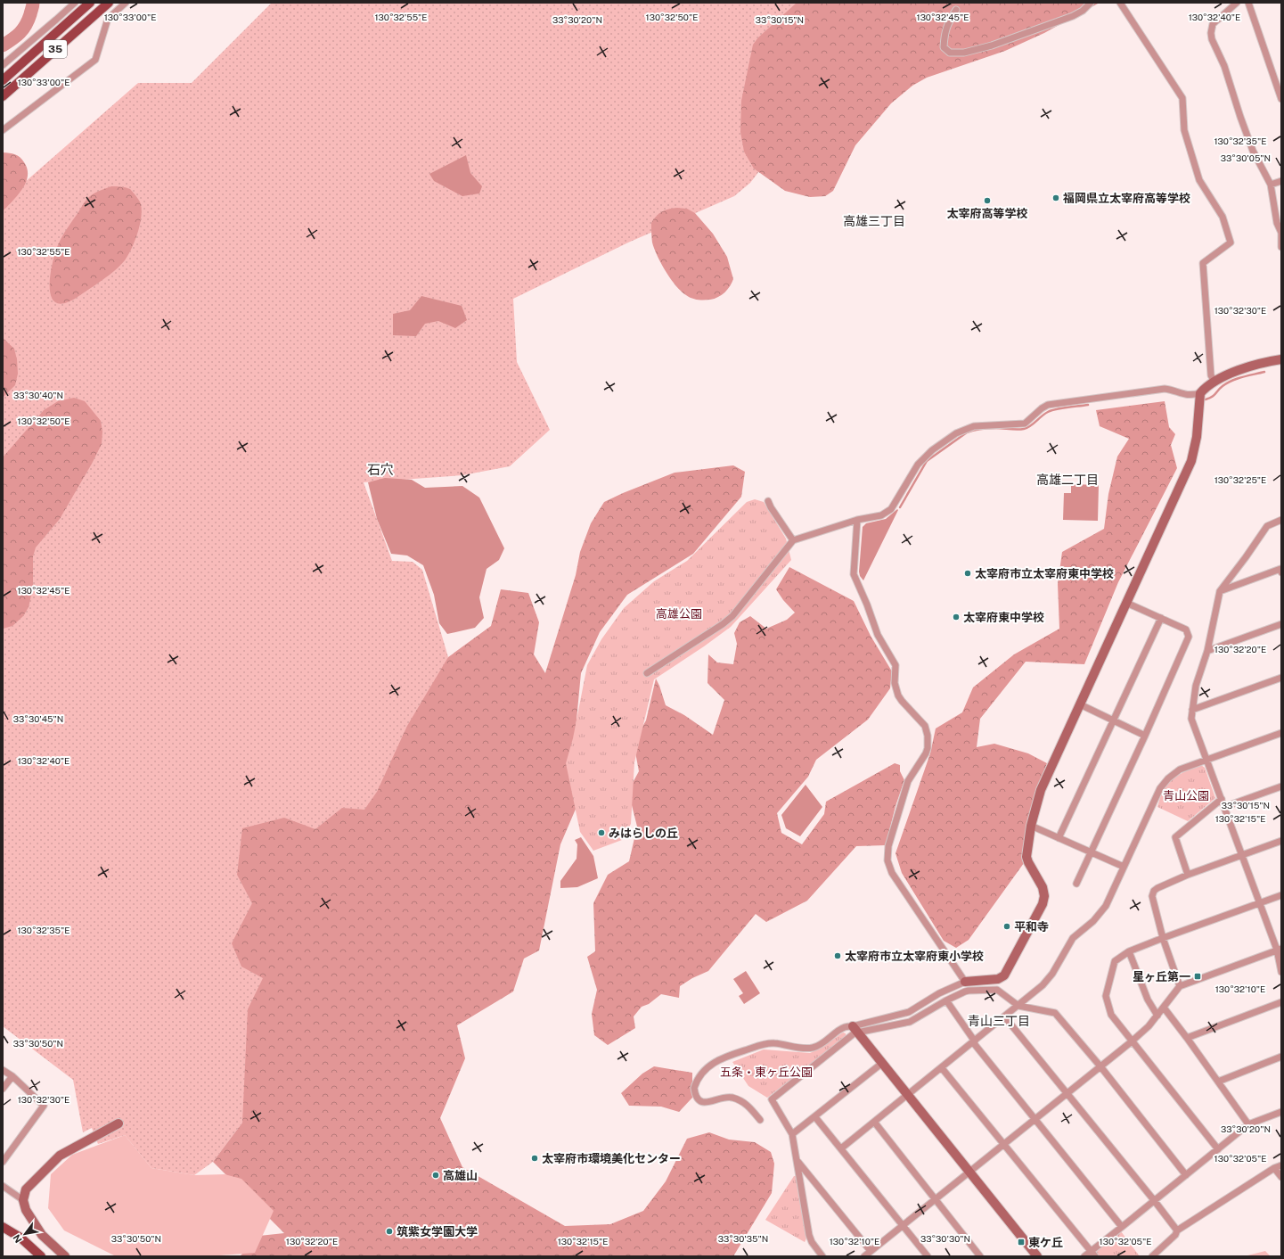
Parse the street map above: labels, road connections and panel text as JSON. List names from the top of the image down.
{
  "streets": {
    "main road": ["35"]
  },
  "districts": [
    "高雄三丁目",
    "石穴",
    "高雄二丁目",
    "青山三丁目"
  ],
  "parks": ["高雄公園", "青山公園", "五条・東ヶ丘公園"],
  "places": {
    "other": [
      "福岡県立太宰府高等学校",
      "太宰府高等学校",
      "太宰府市立太宰府東中学校",
      "太宰府東中学校",
      "みはらしの丘",
      "平和寺",
      "太宰府市立太宰府東小学校",
      "太宰府市環境美化センター",
      "高雄山",
      "筑紫女学園大学"
    ],
    "transit": ["星ヶ丘第一", "東ケ丘"]
  },
  "north": "bottom left",
  "coordinates": [
    "130°33'00\"E",
    "130°32'55\"E",
    "130°32'50\"E",
    "130°32'45\"E",
    "130°32'40\"E",
    "33°30'20\"N",
    "33°30'15\"N",
    "130°32'35\"E",
    "33°30'05\"N",
    "130°32'30\"E",
    "33°30'40\"N",
    "130°32'25\"E",
    "130°32'20\"E",
    "33°30'45\"N",
    "130°32'15\"E",
    "130°32'10\"E",
    "33°30'50\"N",
    "130°32'05\"E",
    "33°30'35\"N",
    "33°30'30\"N"
  ]
}
